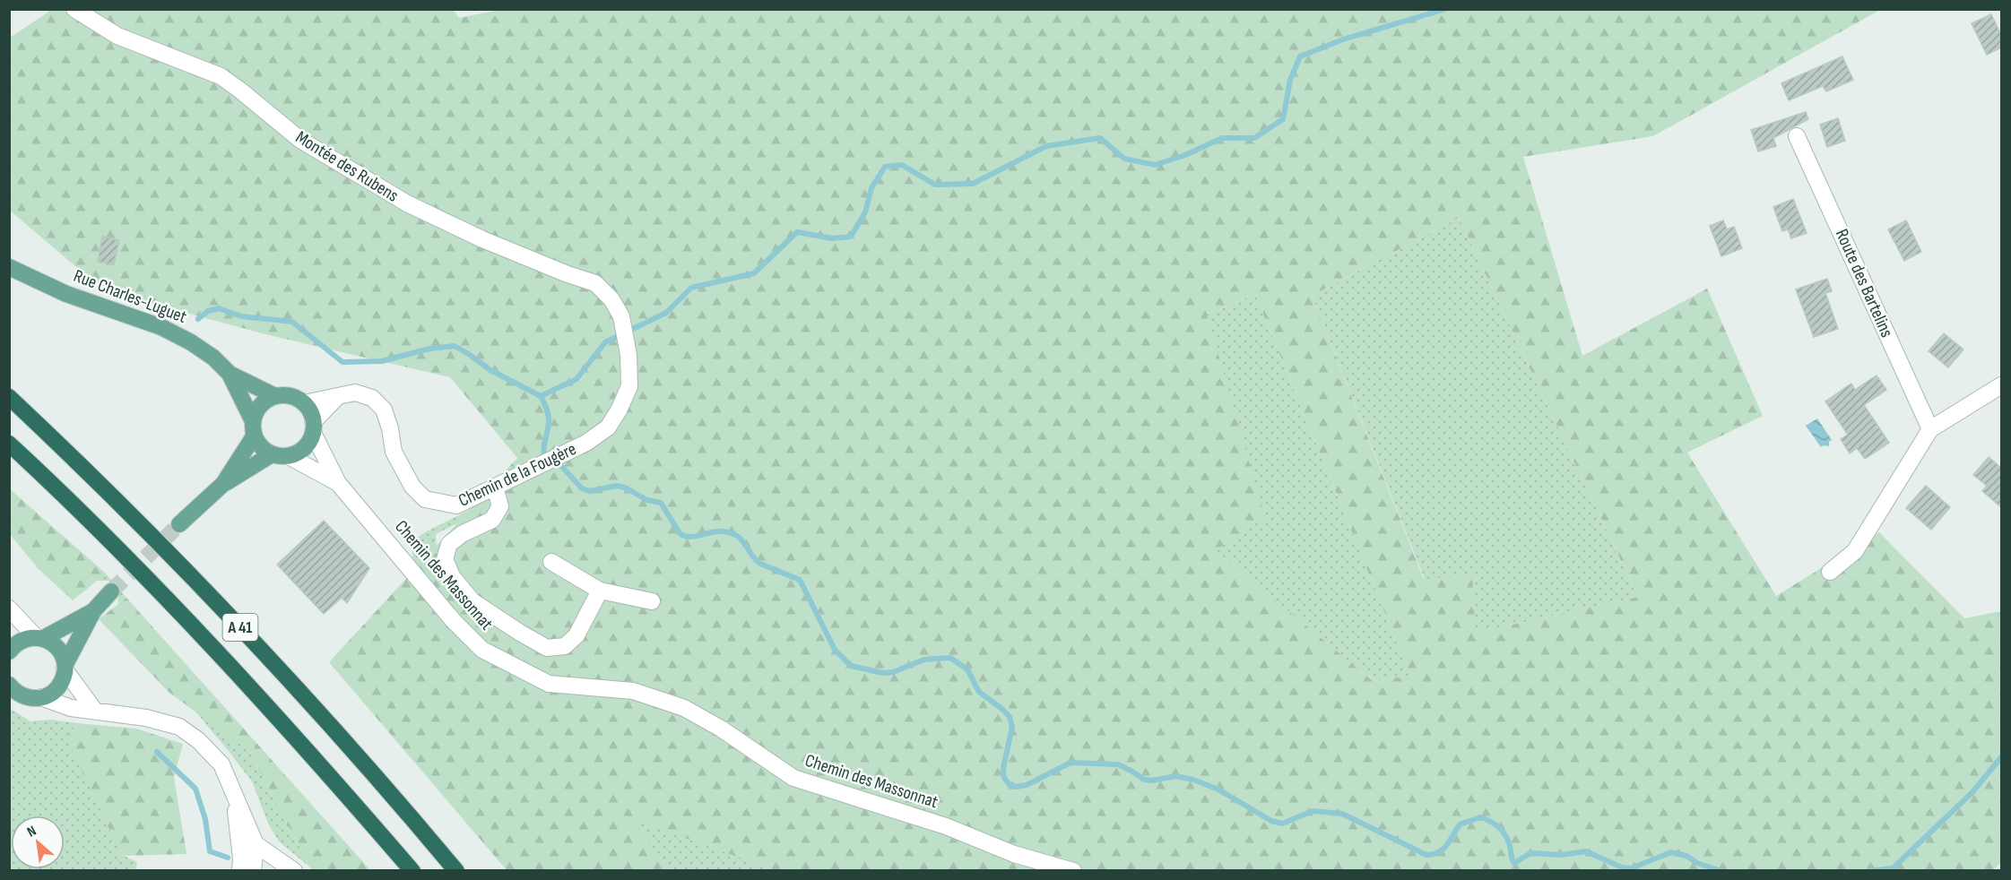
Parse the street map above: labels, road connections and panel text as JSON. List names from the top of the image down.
{
  "streets": {
    "highway": ["A 41"],
    "main road": ["Rue Charles-Luguet"],
    "street": [
      "Montée des Rubens",
      "Route des Bartelins",
      "Chemin de la Fougère",
      "Chemin des Massonnat"
    ]
  },
  "crossings": [
    ["Montée des Rubens", "Chemin de la Fougère"],
    ["Rue Charles-Luguet", "Chemin de la Fougère"],
    ["Rue Charles-Luguet", "Chemin des Massonnat"],
    ["Chemin de la Fougère", "Chemin des Massonnat"]
  ],
  "north": "top left"
}
